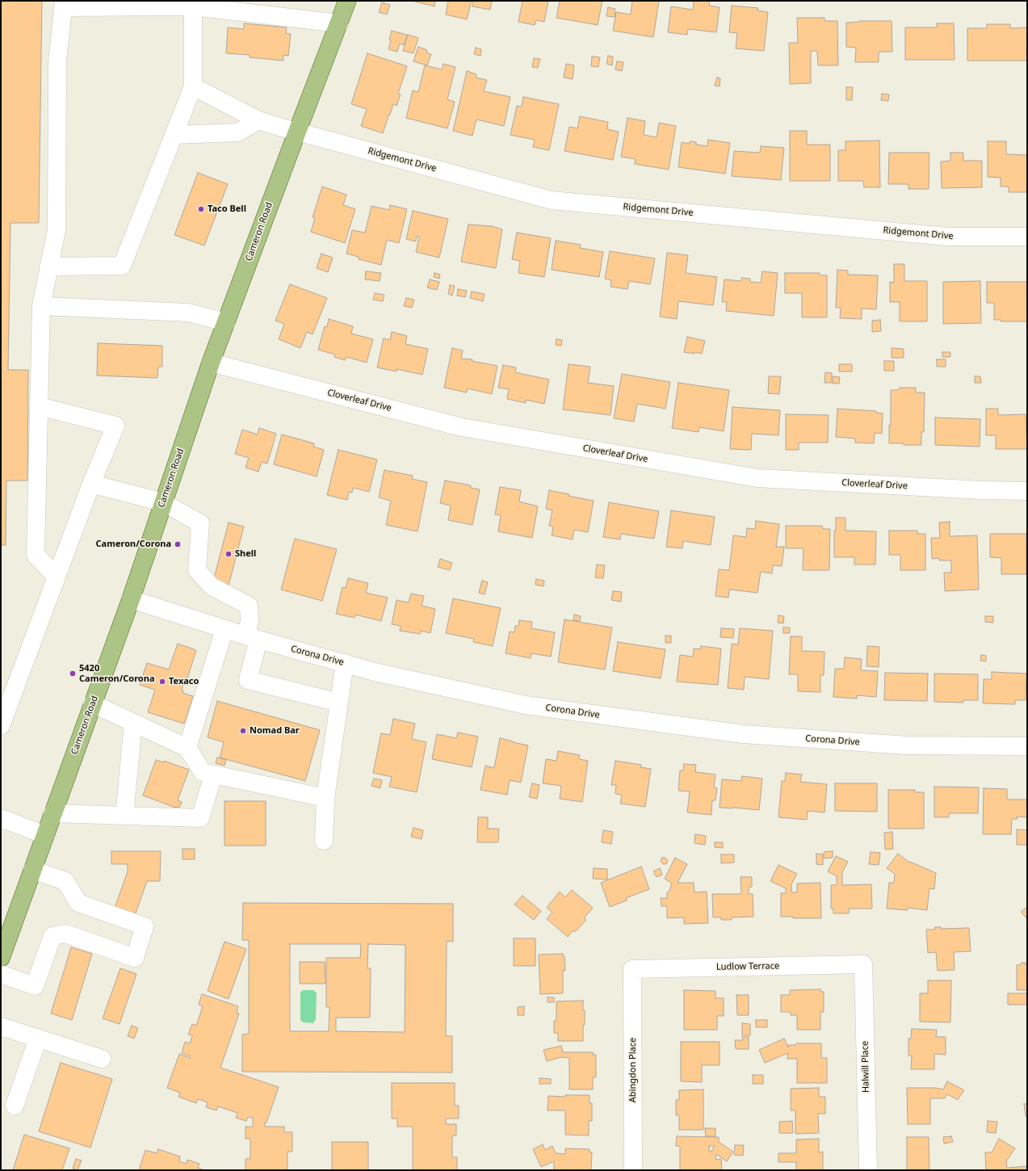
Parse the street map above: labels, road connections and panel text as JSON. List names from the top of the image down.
{
  "streets": {
    "main road": ["Cameron Road"],
    "street": [
      "Ridgemont Drive",
      "Cloverleaf Drive",
      "Corona Drive",
      "Ludlow Terrace",
      "Halwill Place",
      "Abingdon Place"
    ]
  },
  "crossings": [
    ["Ridgemont Drive", "Cameron Road"],
    ["Cameron Road", "Cloverleaf Drive"],
    ["Cameron Road", "Corona Drive"],
    ["Ludlow Terrace", "Halwill Place"],
    ["Ludlow Terrace", "Abingdon Place"]
  ],
  "places": [
    "Taco Bell",
    "Cameron/Corona",
    "Shell",
    "5420 Cameron/Corona",
    "Texaco",
    "Nomad Bar"
  ]
}
